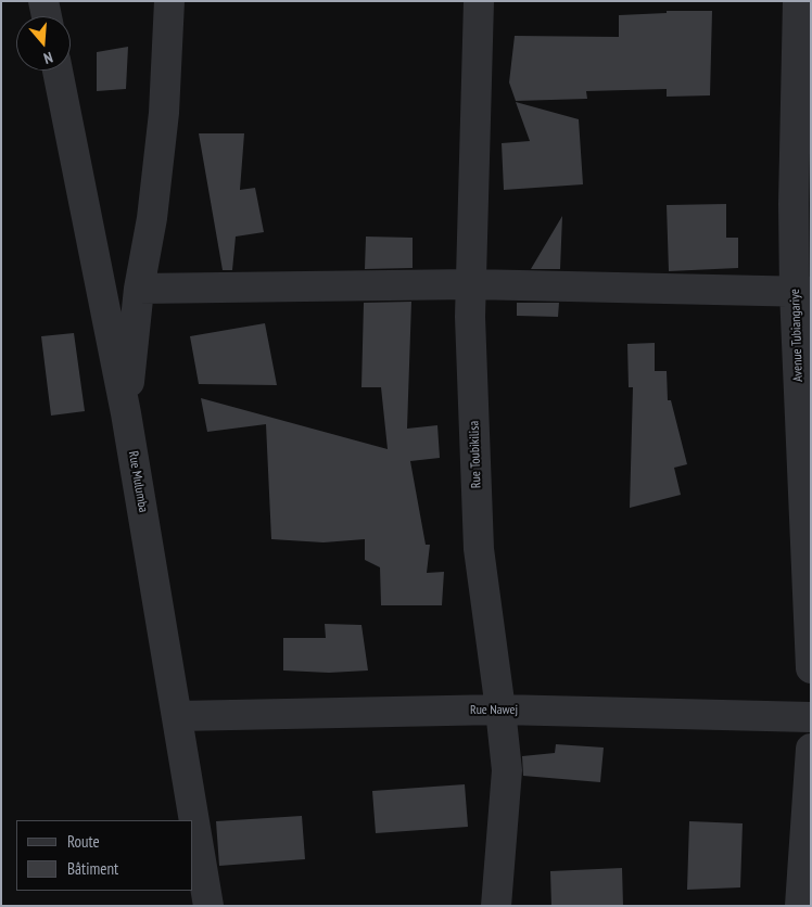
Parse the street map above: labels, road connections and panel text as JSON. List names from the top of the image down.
{
  "streets": {
    "street": [
      "Avenue Tubiangariye",
      "Rue Toubikilisa",
      "Rue Mulumba",
      "Rue Nawej"
    ]
  },
  "crossings": [
    ["Rue Toubikilisa", "Rue Nawej"],
    ["Rue Mulumba", "Rue Nawej"]
  ],
  "legend": ["Route", "Bâtiment"],
  "north": "bottom"
}
